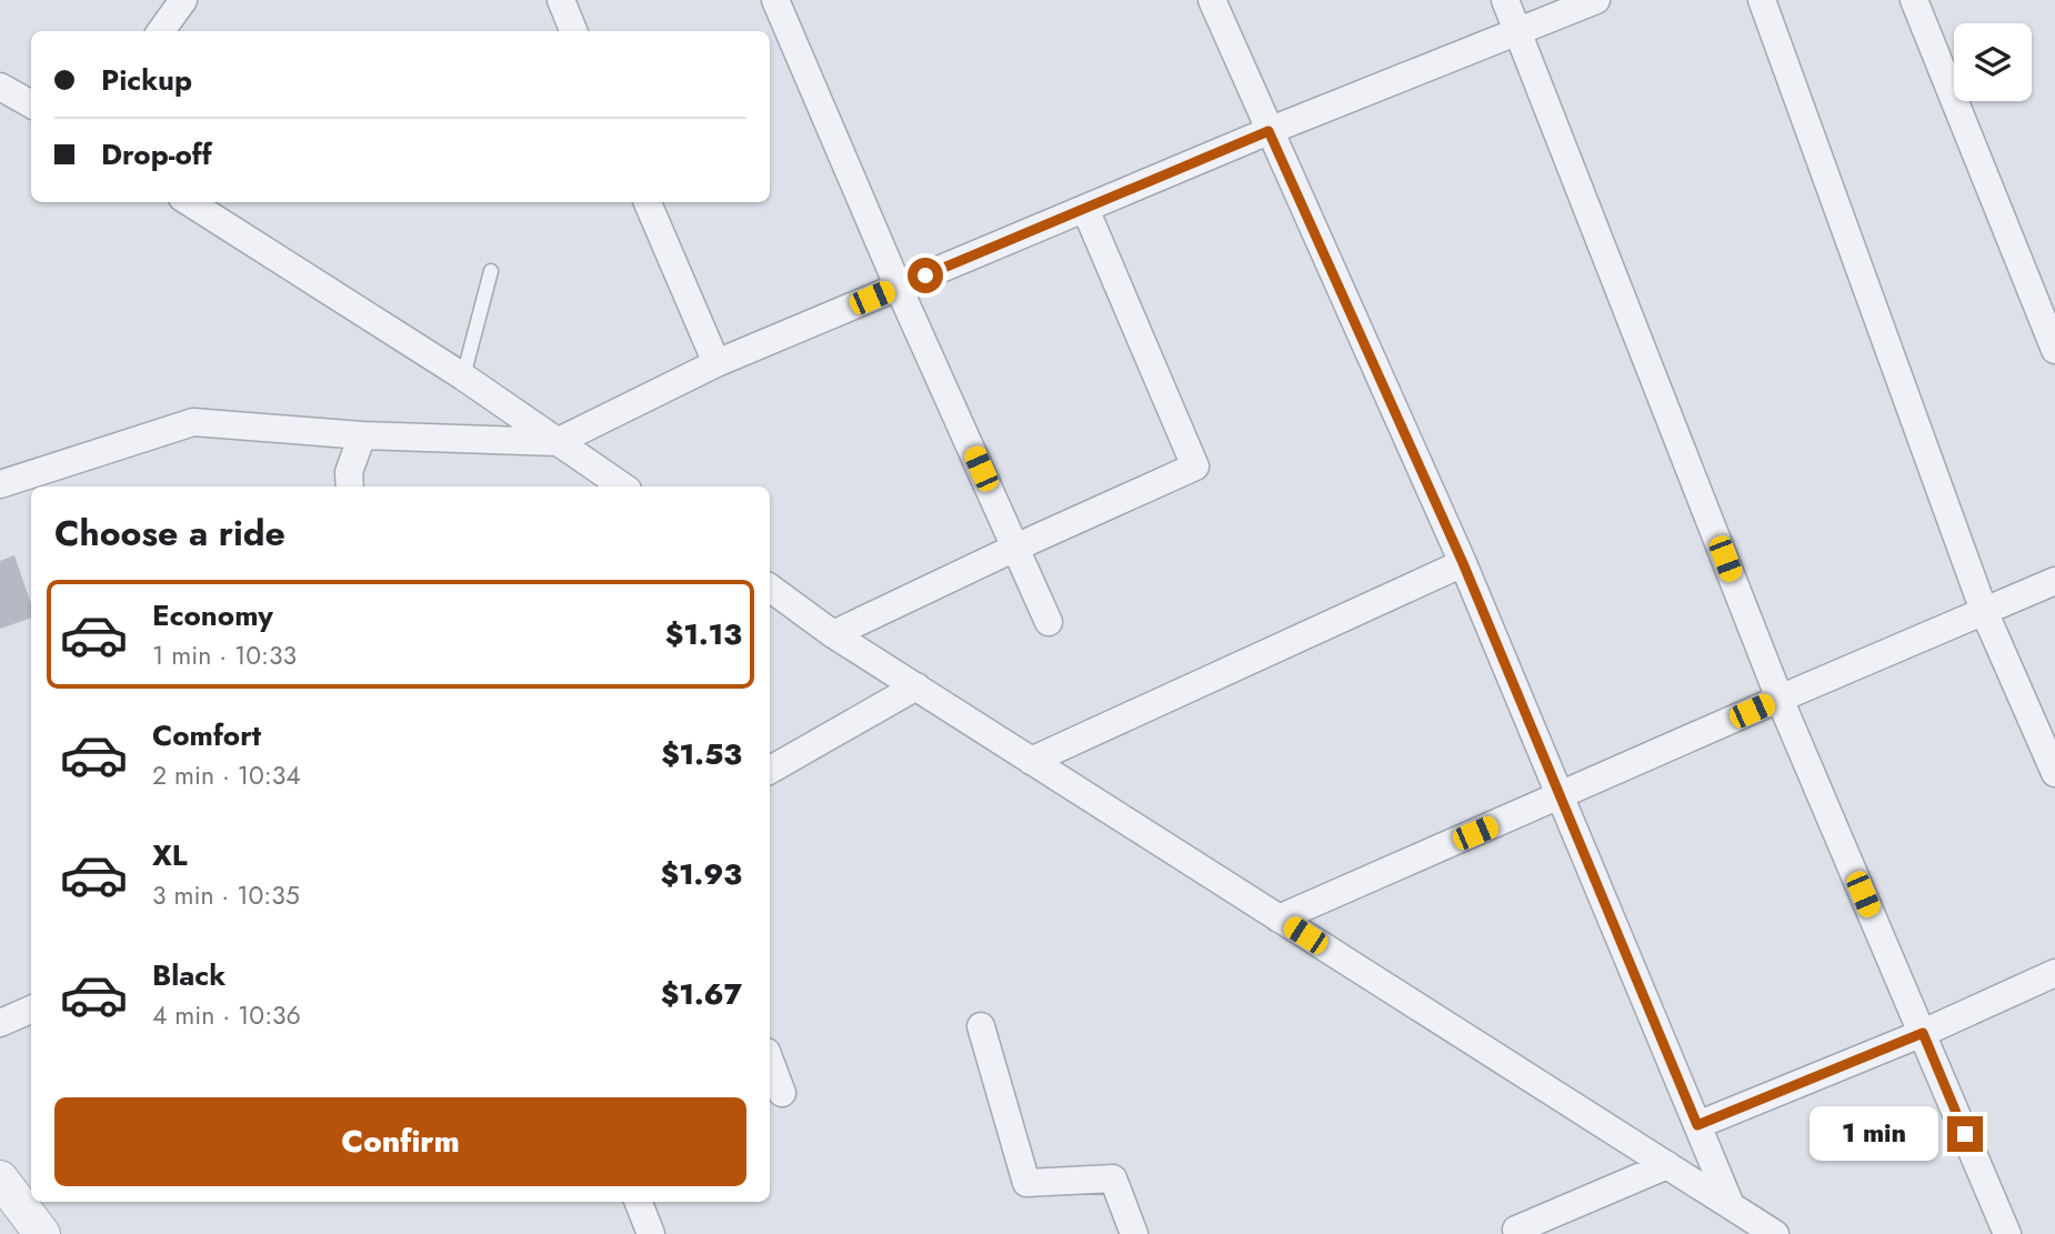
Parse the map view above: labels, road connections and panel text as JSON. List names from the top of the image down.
{
  "page": {
    "banner": ["Pickup", "Drop-off"],
    "heading": "Choose a ride",
    "list": [
      {
        "name": "Economy",
        "note": "1 min · 10:33",
        "value": "$1.13"
      },
      {
        "name": "Comfort",
        "note": "2 min · 10:34",
        "value": "$1.53"
      },
      {
        "name": "XL",
        "note": "3 min · 10:35",
        "value": "$1.93"
      },
      {
        "name": "Black",
        "note": "4 min · 10:36",
        "value": "$1.67"
      }
    ],
    "buttons": "Confirm",
    "bubble": "1 min"
  }
}
